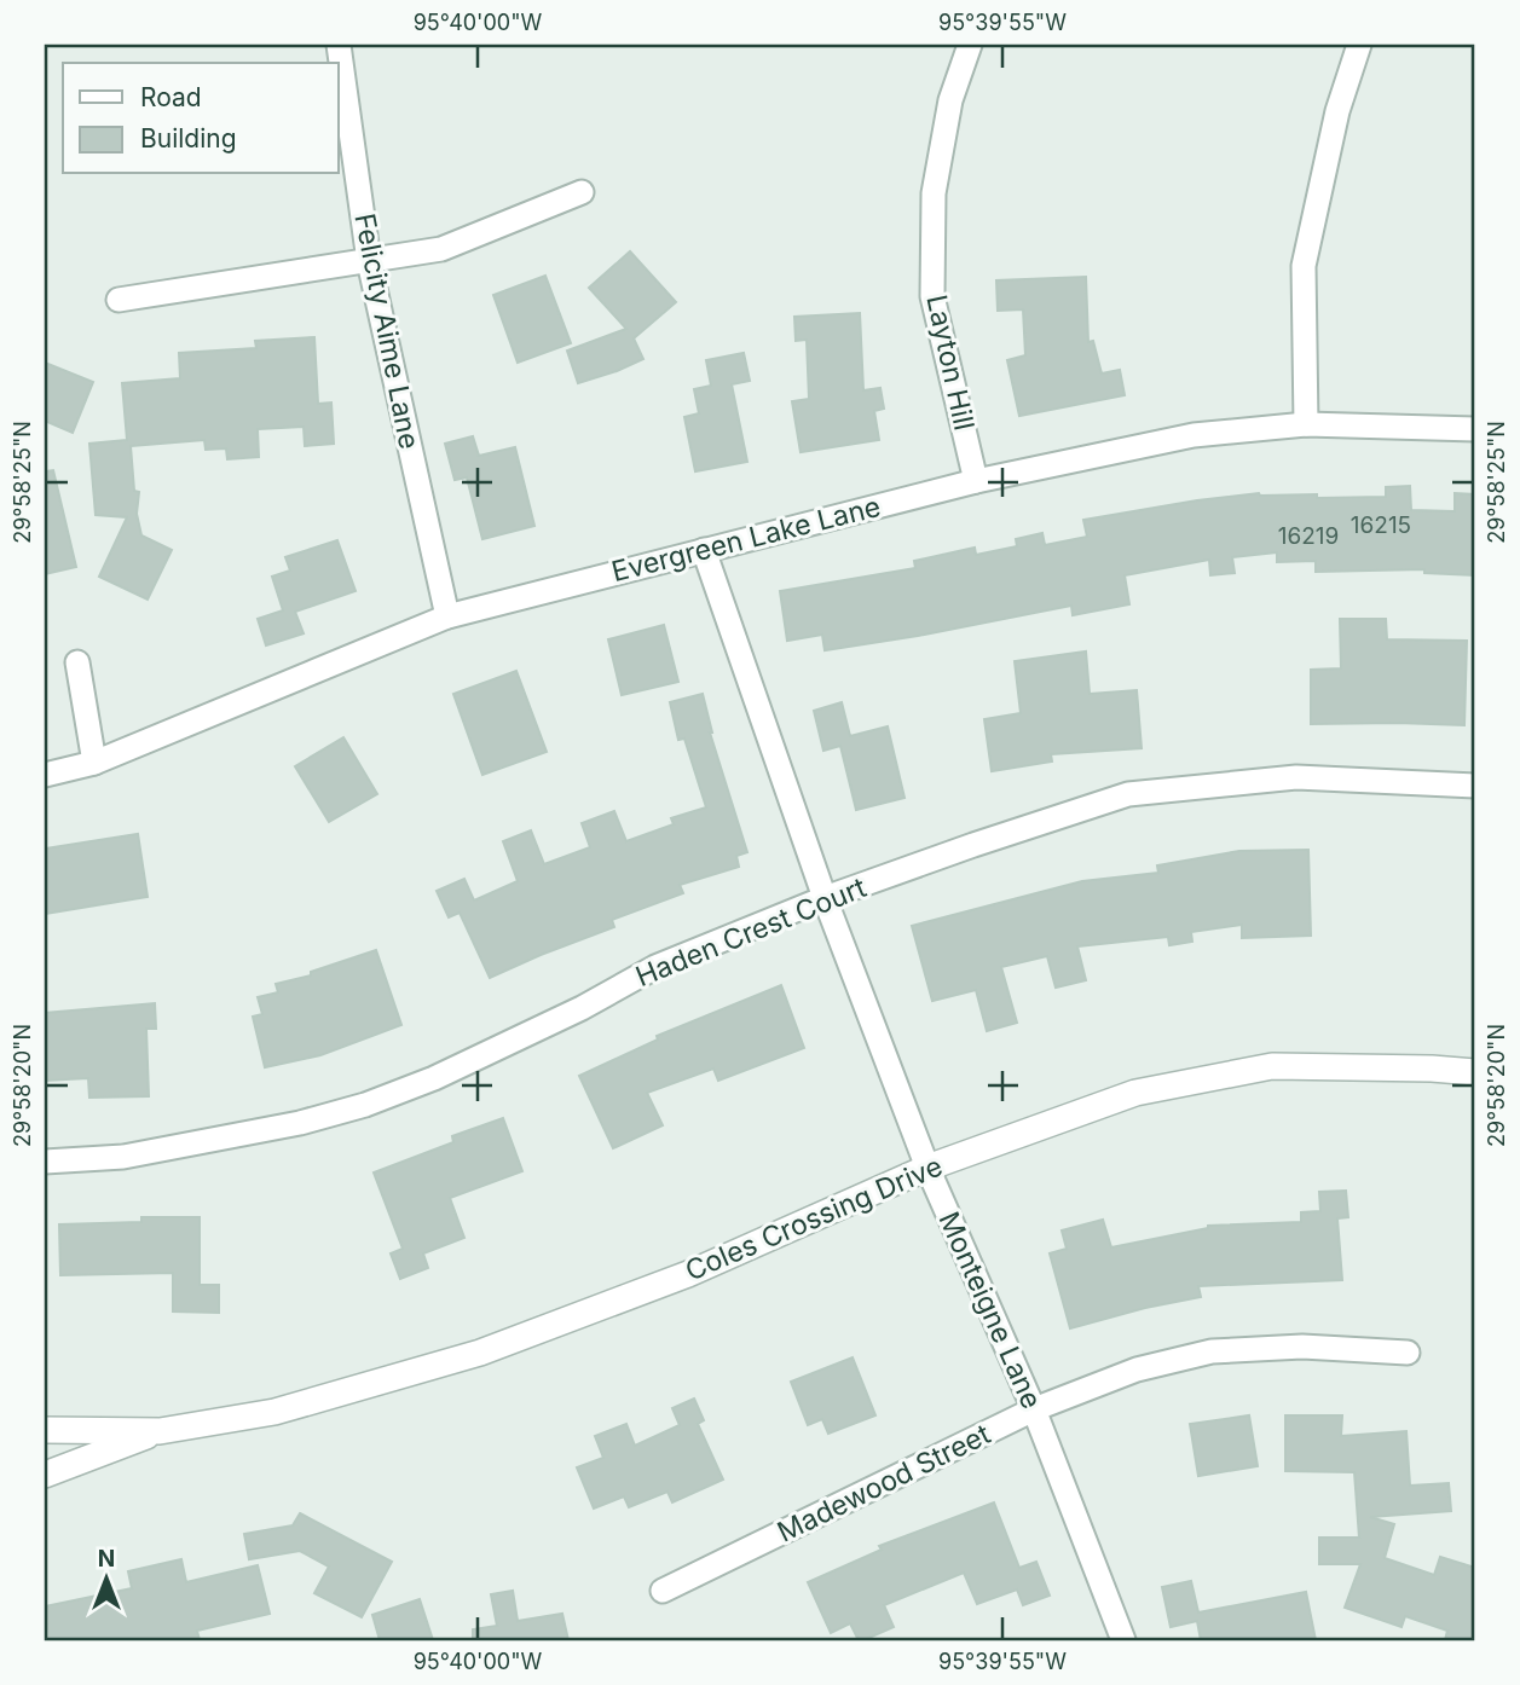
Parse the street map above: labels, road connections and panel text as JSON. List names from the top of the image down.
{
  "streets": {
    "street": [
      "Felicity Aime Lane",
      "Layton Hill",
      "Evergreen Lake Lane",
      "Haden Crest Court",
      "Coles Crossing Drive",
      "Monteigne Lane",
      "Madewood Street"
    ]
  },
  "crossings": [
    ["Felicity Aime Lane", "Evergreen Lake Lane"],
    ["Layton Hill", "Evergreen Lake Lane"],
    ["Evergreen Lake Lane", "Monteigne Lane"],
    ["Haden Crest Court", "Monteigne Lane"],
    ["Coles Crossing Drive", "Monteigne Lane"],
    ["Monteigne Lane", "Madewood Street"]
  ],
  "house_numbers": ["16215", "16219"],
  "legend": ["Road", "Building"],
  "north": "top",
  "coordinates": [
    "95°40'00\"W",
    "95°39'55\"W",
    "29°58'25\"N",
    "29°58'20\"N"
  ]
}
